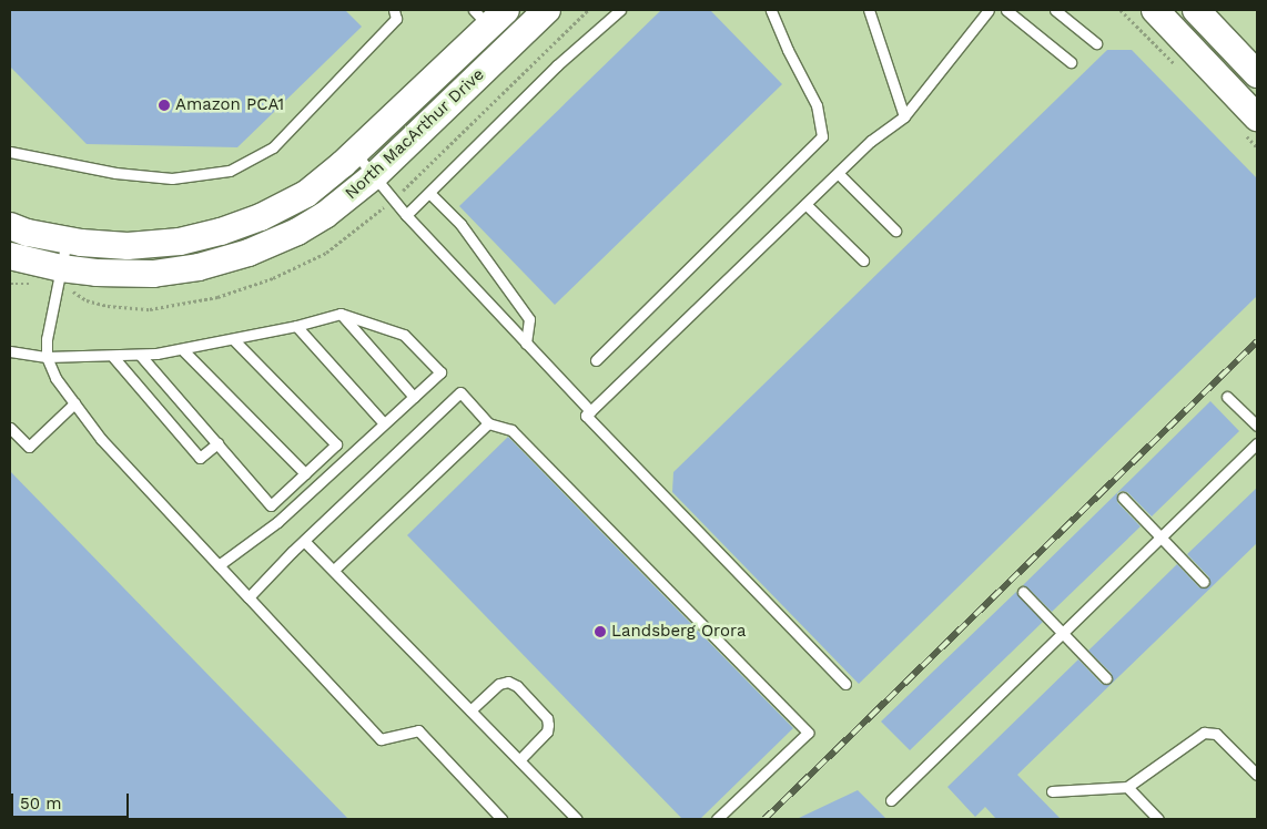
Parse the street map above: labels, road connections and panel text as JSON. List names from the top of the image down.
{
  "streets": {
    "main road": ["North MacArthur Drive"]
  },
  "places": ["Amazon PCA1", "Landsberg Orora"],
  "scale_bar": "50 m"
}
